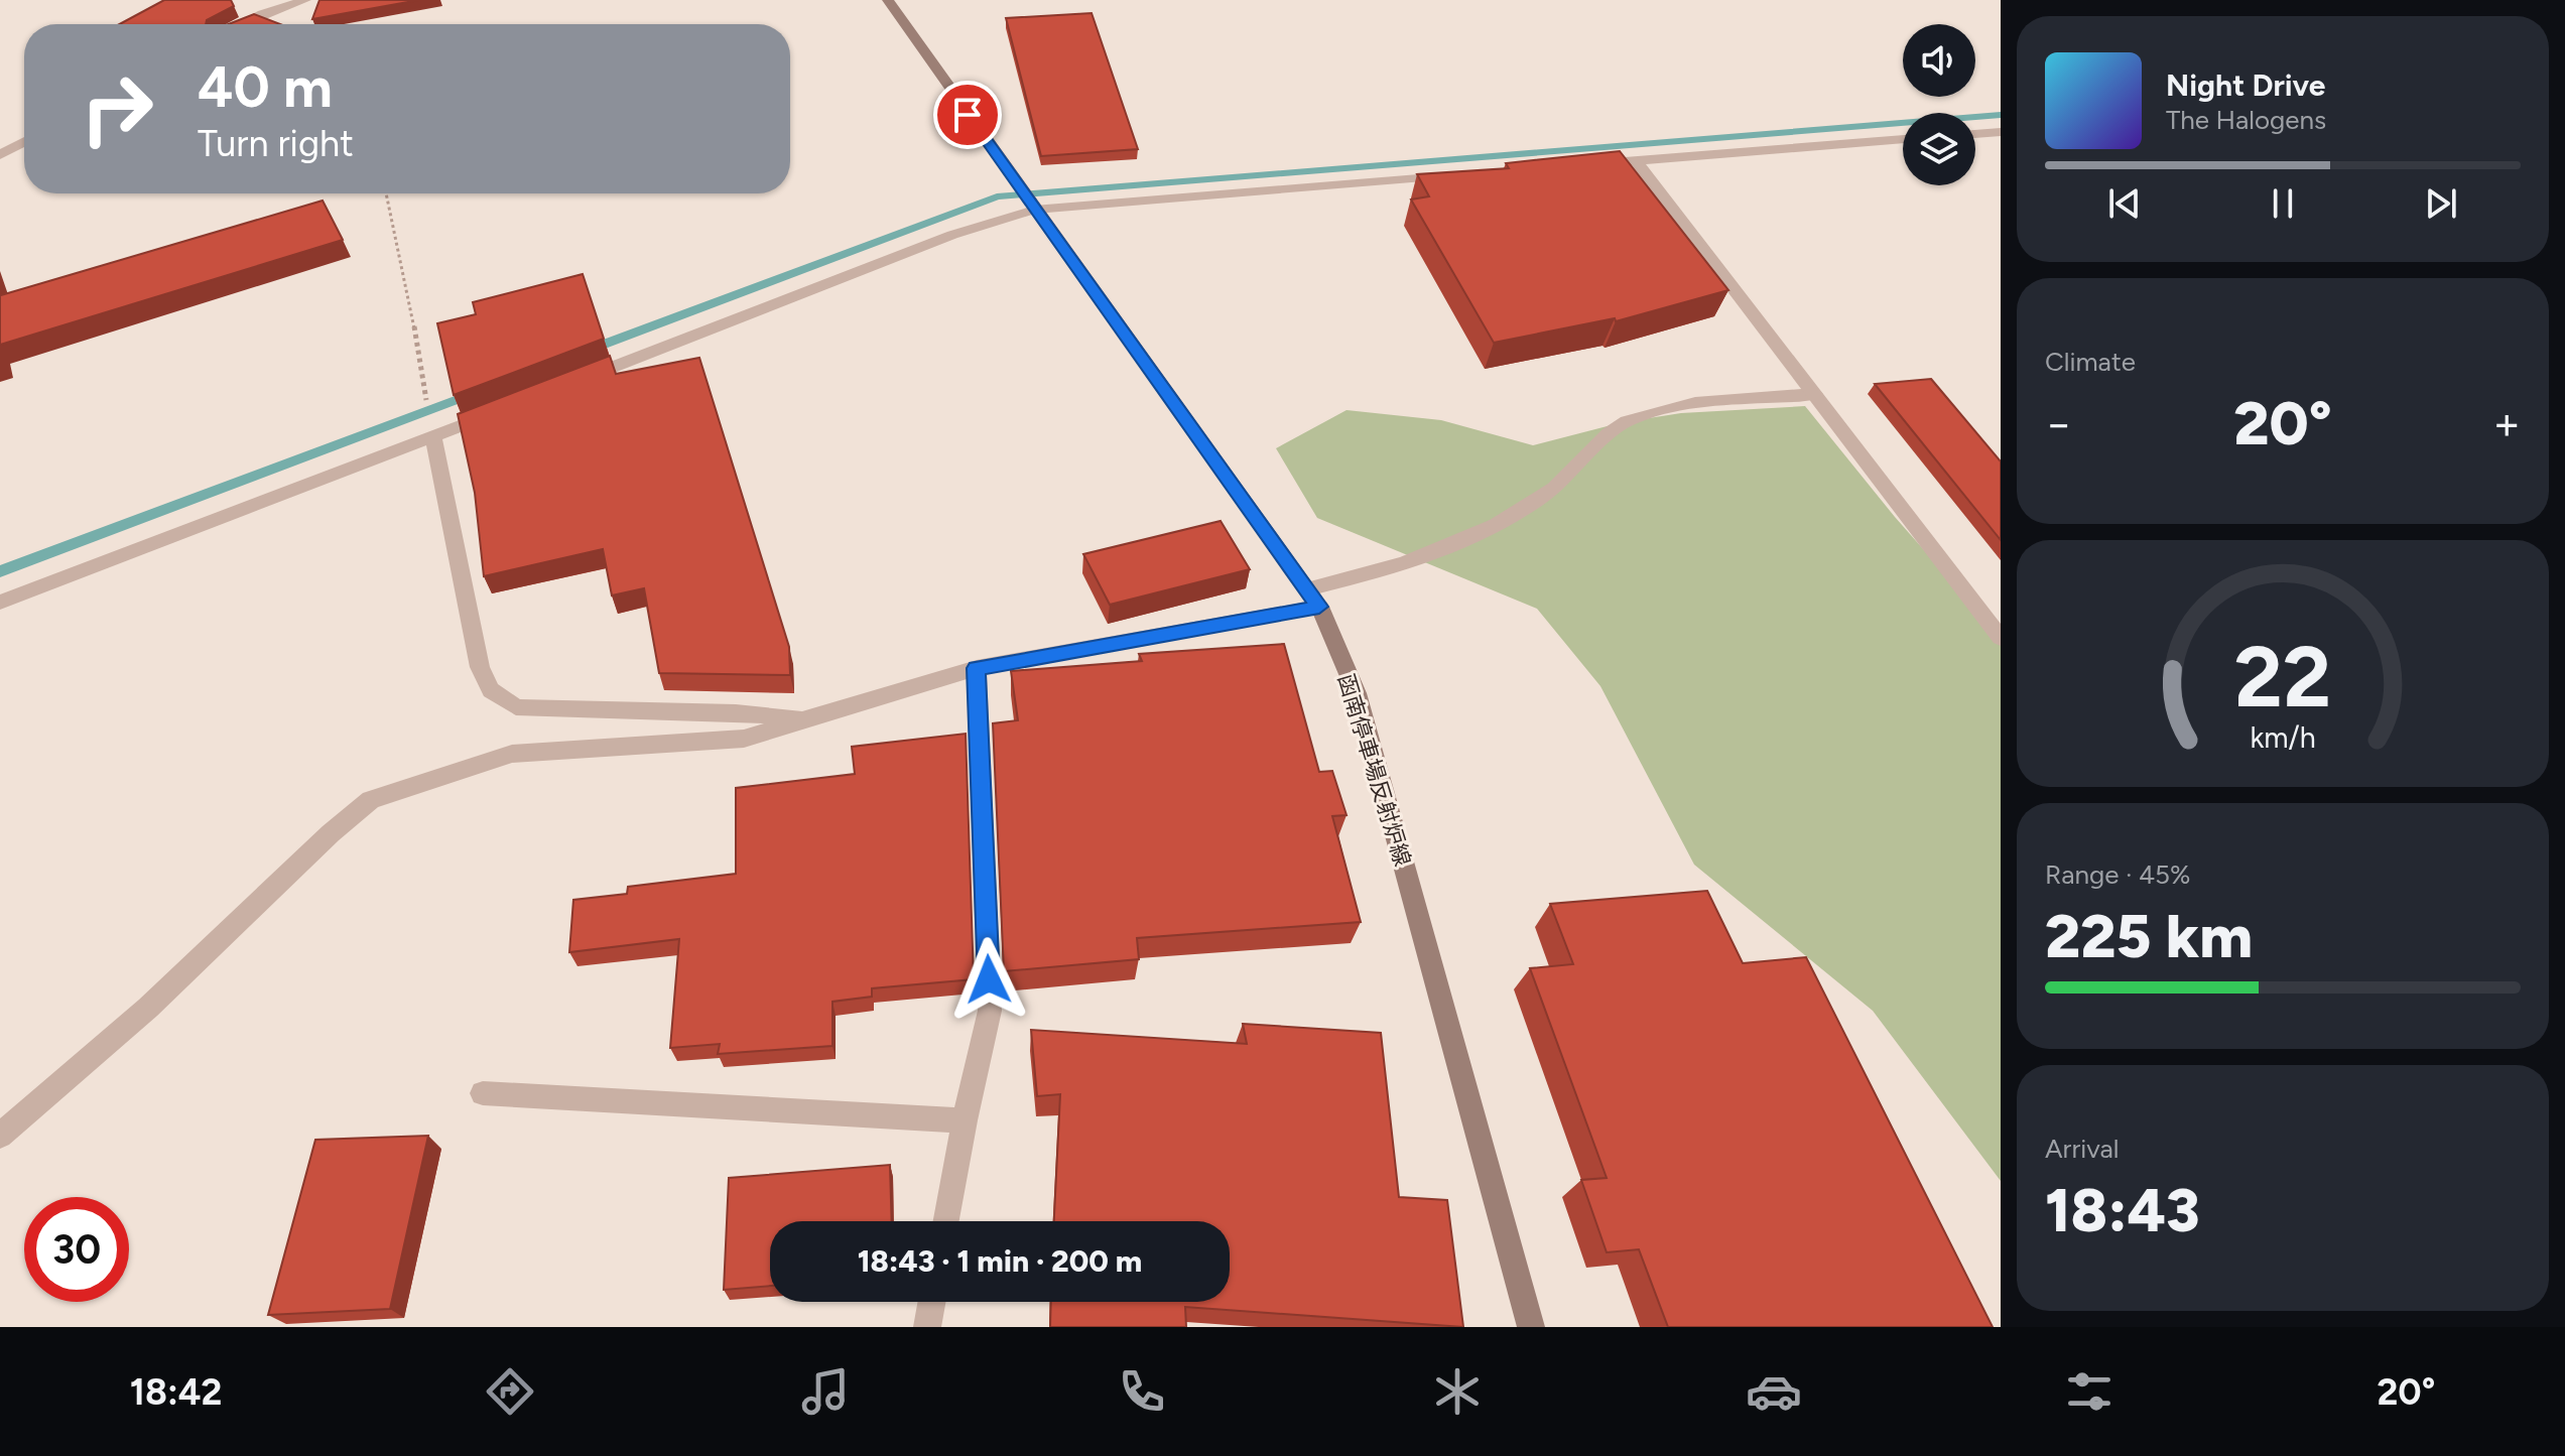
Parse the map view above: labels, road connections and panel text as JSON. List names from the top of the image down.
{
  "streets": {
    "main road": ["函南停車場反射炉線"]
  },
  "page": {
    "turn": ["40 m", "Turn right"],
    "song": ["Night Drive", "The Halogens"],
    "tile": [
      "Climate",
      ["Range · 45%", "225 km"],
      ["Arrival", "18:43"]
    ],
    "heat": ["−", "20°", "+"],
    "limit": "30",
    "trip": "18:43 · 1 min · 200 m",
    "tabs": ["18:42", "20°"],
    "gauge": ["22", "km/h"]
  }
}
